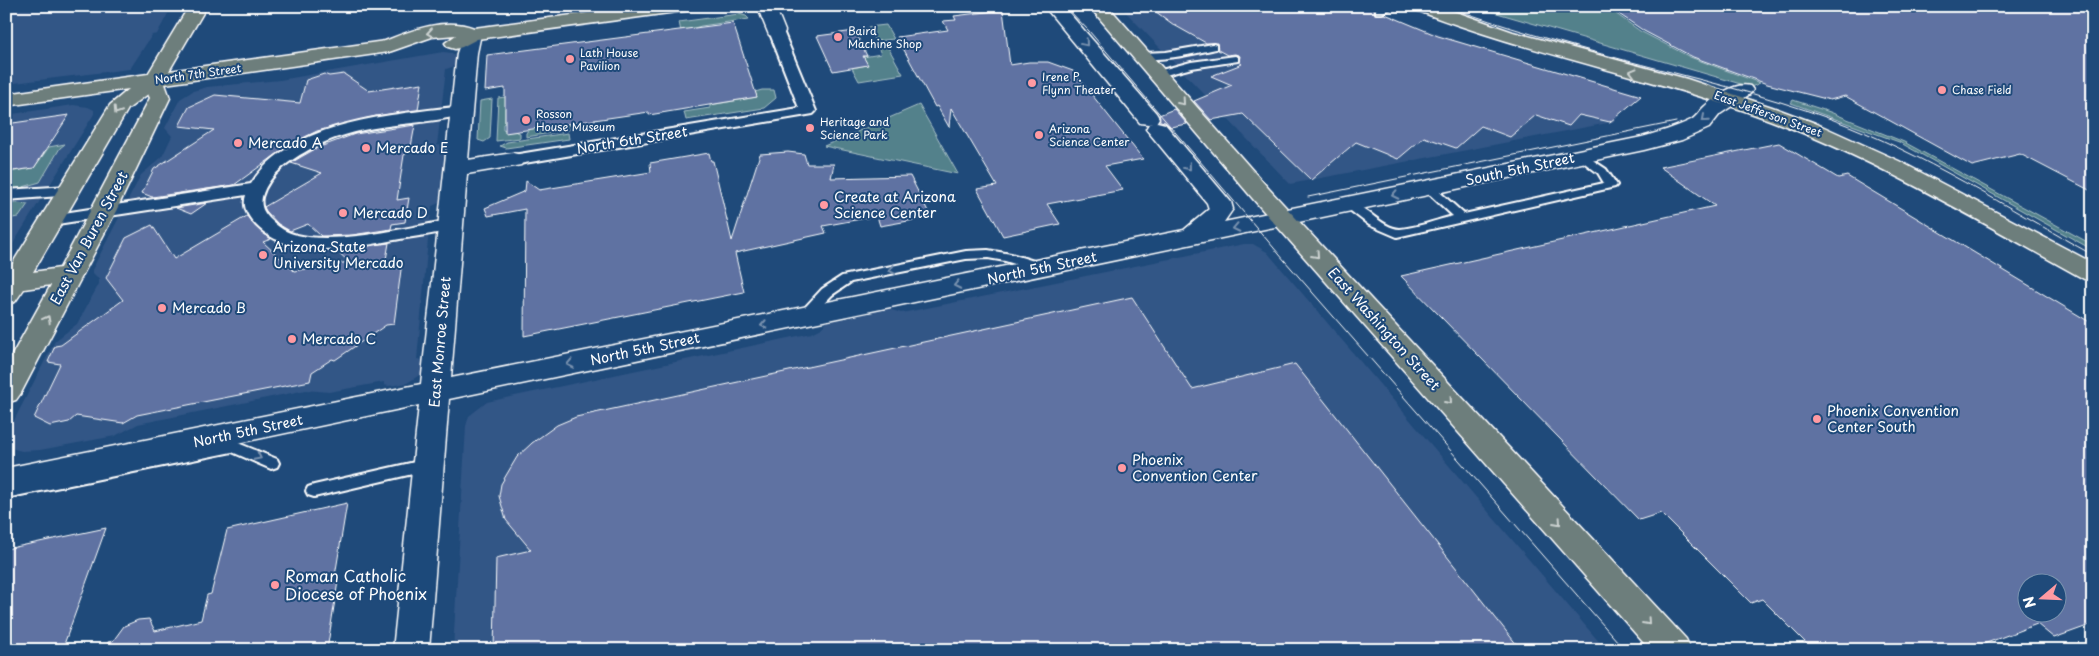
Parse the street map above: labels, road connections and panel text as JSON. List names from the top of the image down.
{
  "streets": {
    "main road": [
      "North 7th Street",
      "East Jefferson Street",
      "East Van Buren Street",
      "East Washington Street"
    ],
    "street": [
      "North 6th Street",
      "South 5th Street",
      "North 5th Street",
      "East Monroe Street"
    ]
  },
  "crossings": [
    ["North 7th Street", "East Van Buren Street"],
    ["North 7th Street", "East Monroe Street"],
    ["East Jefferson Street", "South 5th Street"],
    ["North 6th Street", "East Monroe Street"],
    ["South 5th Street", "North 5th Street"],
    ["South 5th Street", "East Washington Street"],
    ["North 5th Street", "East Washington Street"],
    ["North 5th Street", "East Monroe Street"]
  ],
  "one_way": [
    "South 5th Street",
    "East Van Buren Street",
    "North 5th Street",
    "East Washington Street"
  ],
  "places": [
    "Baird Machine Shop",
    "Lath House Pavilion",
    "Irene P. Flynn Theater",
    "Chase Field",
    "Rosson House Museum",
    "Heritage and Science Park",
    "Arizona Science Center",
    "Mercado A",
    "Mercado E",
    "Create at Arizona Science Center",
    "Mercado D",
    "Arizona State University Mercado",
    "Mercado B",
    "Mercado C",
    "Phoenix Convention Center South",
    "Phoenix Convention Center",
    "Roman Catholic Diocese of Phoenix"
  ],
  "north": "left"
}
